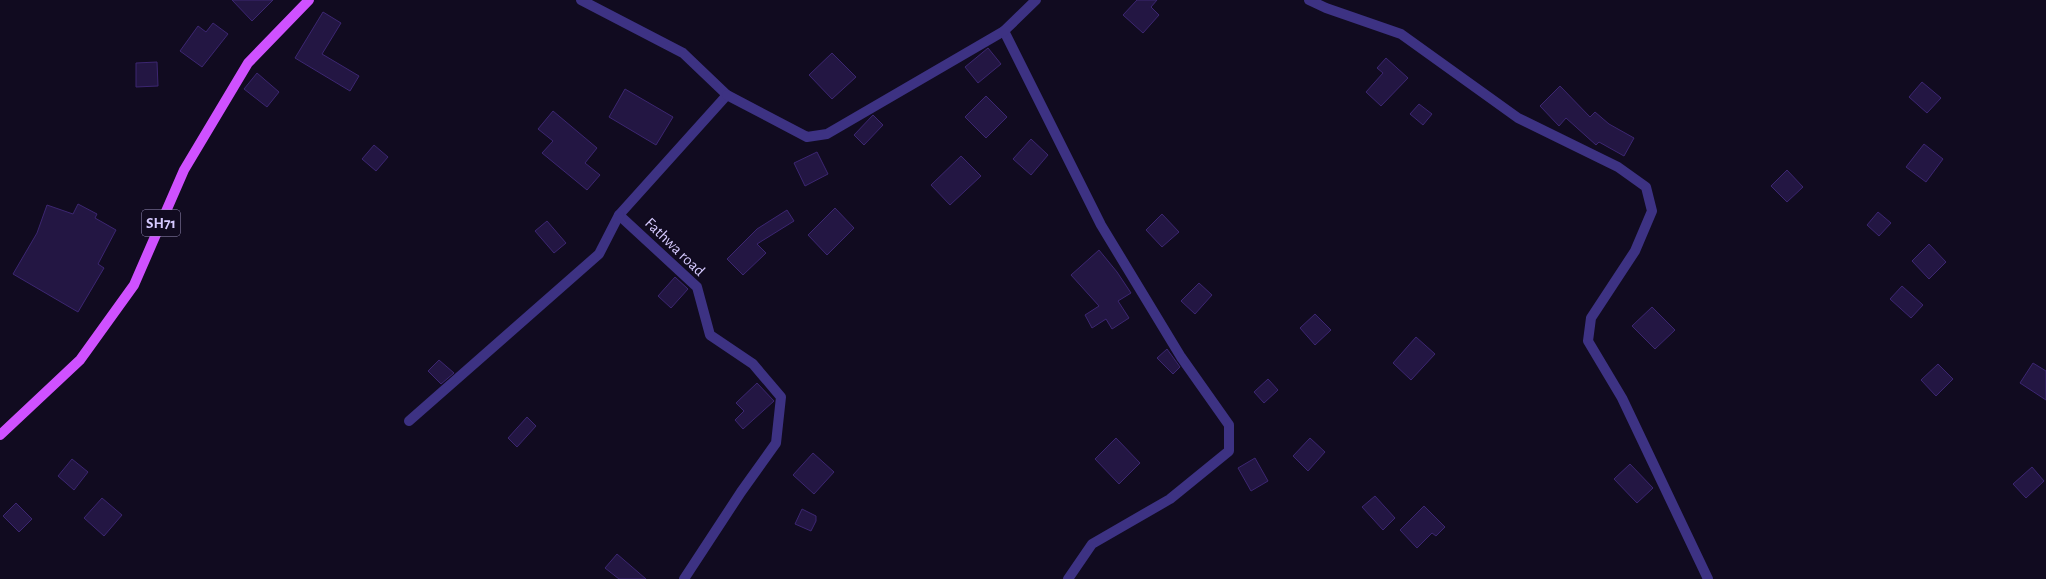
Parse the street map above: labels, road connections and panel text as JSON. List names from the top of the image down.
{
  "streets": {
    "main road": ["SH71"],
    "street": ["Fathwa road"]
  }
}
